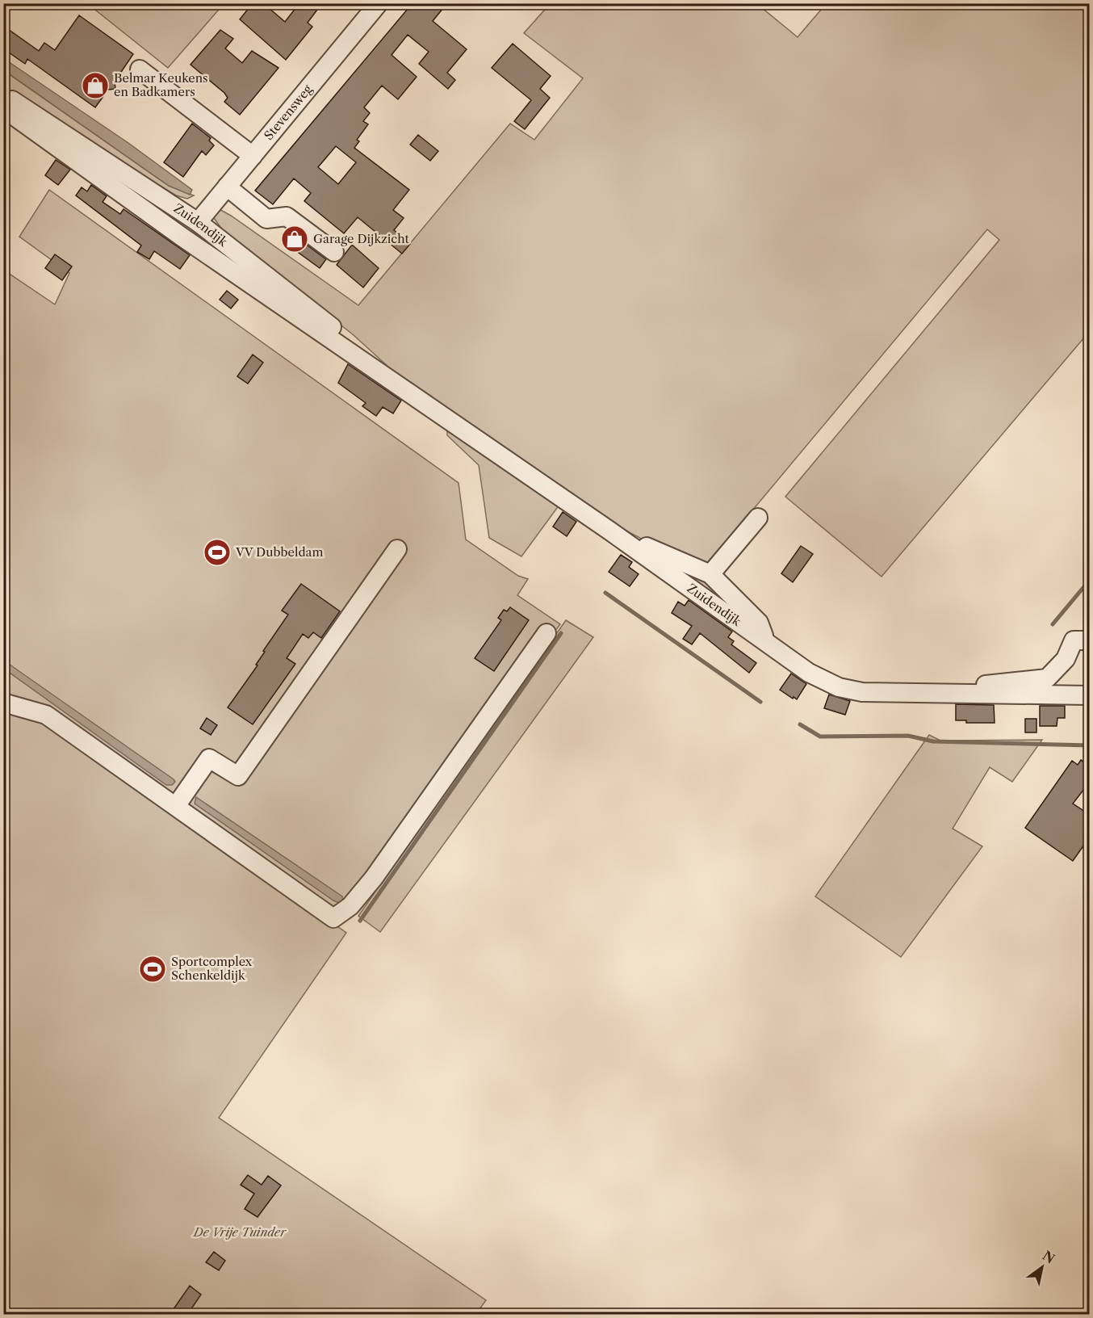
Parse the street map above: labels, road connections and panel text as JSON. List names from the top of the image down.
{
  "streets": {
    "street": ["Stevensweg", "Zuidendijk"]
  },
  "crossings": [
    ["Stevensweg", "Zuidendijk"]
  ],
  "parks": ["De Vrije Tuinder"],
  "places": {
    "shop": ["Belmar Keukens en Badkamers", "Garage Dijkzicht"],
    "sports": ["VV Dubbeldam", "Sportcomplex Schenkeldijk"]
  },
  "north": "top right"
}
